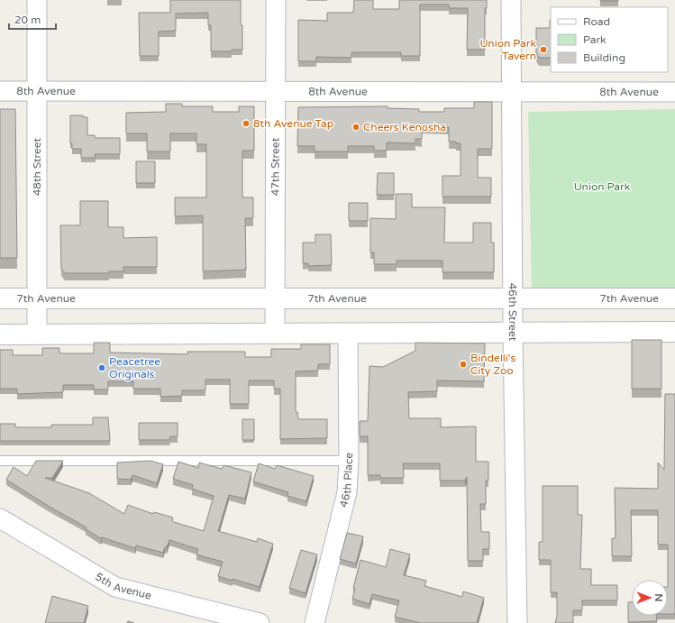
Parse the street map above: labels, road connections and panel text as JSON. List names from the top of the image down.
{
  "streets": {
    "street": [
      "8th Avenue",
      "48th Street",
      "47th Street",
      "7th Avenue",
      "46th Street",
      "46th Place",
      "5th Avenue"
    ]
  },
  "crossings": [
    ["8th Avenue", "48th Street"],
    ["8th Avenue", "47th Street"],
    ["8th Avenue", "46th Street"],
    ["48th Street", "7th Avenue"],
    ["47th Street", "7th Avenue"],
    ["7th Avenue", "46th Street"]
  ],
  "parks": ["Union Park"],
  "places": [
    "Union Park Tavern",
    "8th Avenue Tap",
    "Cheers Kenosha",
    "Bindelli's City Zoo",
    "Peacetree Originals"
  ],
  "legend": ["Road", "Park", "Building"],
  "scale_bar": "20 m",
  "north": "right"
}
